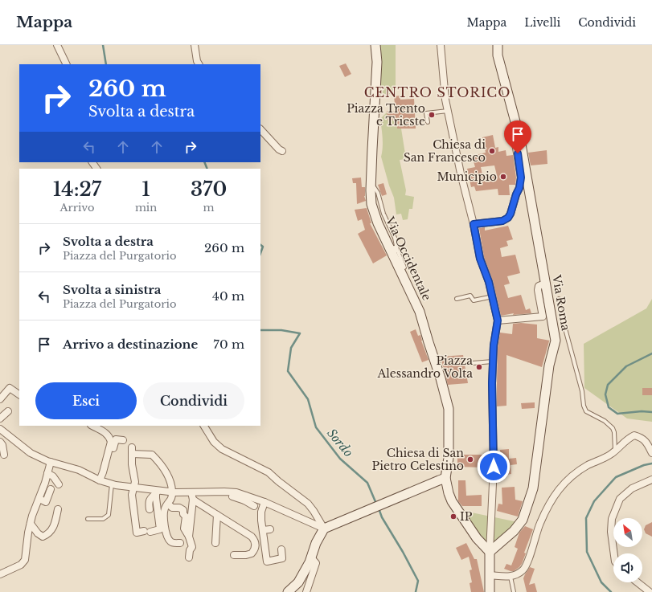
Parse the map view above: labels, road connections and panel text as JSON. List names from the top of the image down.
{
  "streets": {
    "main road": ["Via Occidentale", "Via Roma"]
  },
  "districts": ["CENTRO STORICO"],
  "water": ["Sordo"],
  "places": [
    "Piazza Trento e Trieste",
    "Chiesa di San Francesco",
    "Municipio",
    "Piazza Alessandro Volta",
    "Chiesa di San Pietro Celestino",
    "IP"
  ],
  "north": "top left",
  "page": {
    "header": "Mappa",
    "nav": ["Mappa", "Livelli", "Condividi"],
    "turn": ["260 m", "Svolta a destra"],
    "eta": [
      "14:27",
      "Arrivo",
      "1",
      "min",
      "370",
      "m"
    ],
    "list": [
      {
        "name": "Svolta a destra",
        "note": "Piazza del Purgatorio",
        "value": "260 m"
      },
      {
        "name": "Svolta a sinistra",
        "note": "Piazza del Purgatorio",
        "value": "40 m"
      },
      {
        "name": "Arrivo a destinazione",
        "value": "70 m"
      }
    ],
    "buttons": ["Esci", "Condividi"]
  }
}
